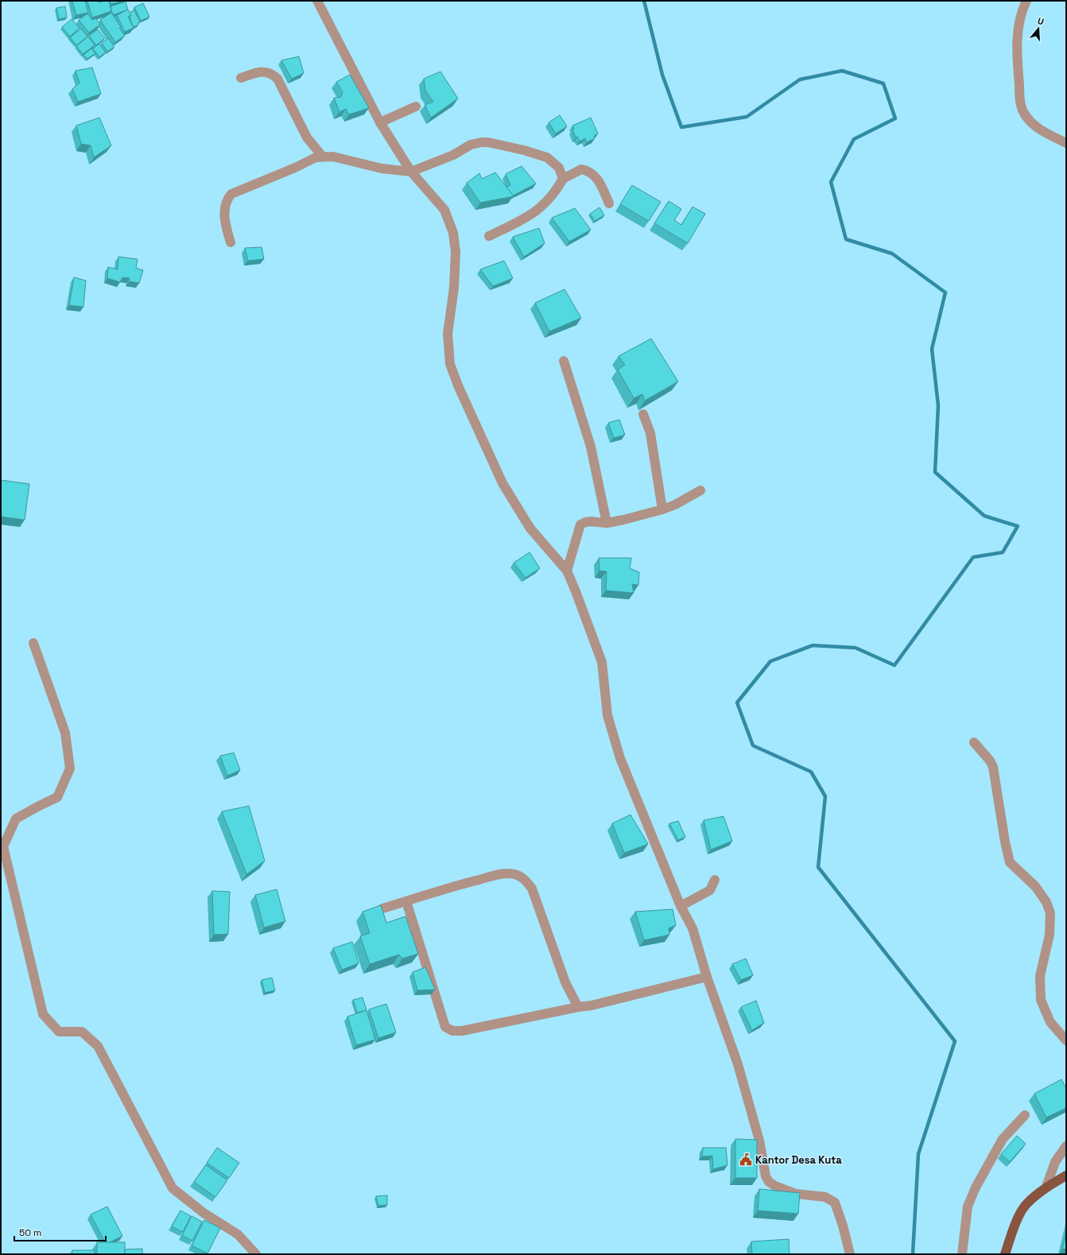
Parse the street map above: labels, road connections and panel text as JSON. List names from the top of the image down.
{
  "places": {
    "public building": ["Kantor Desa Kuta"]
  },
  "scale_bar": "50 m",
  "north": "top"
}
